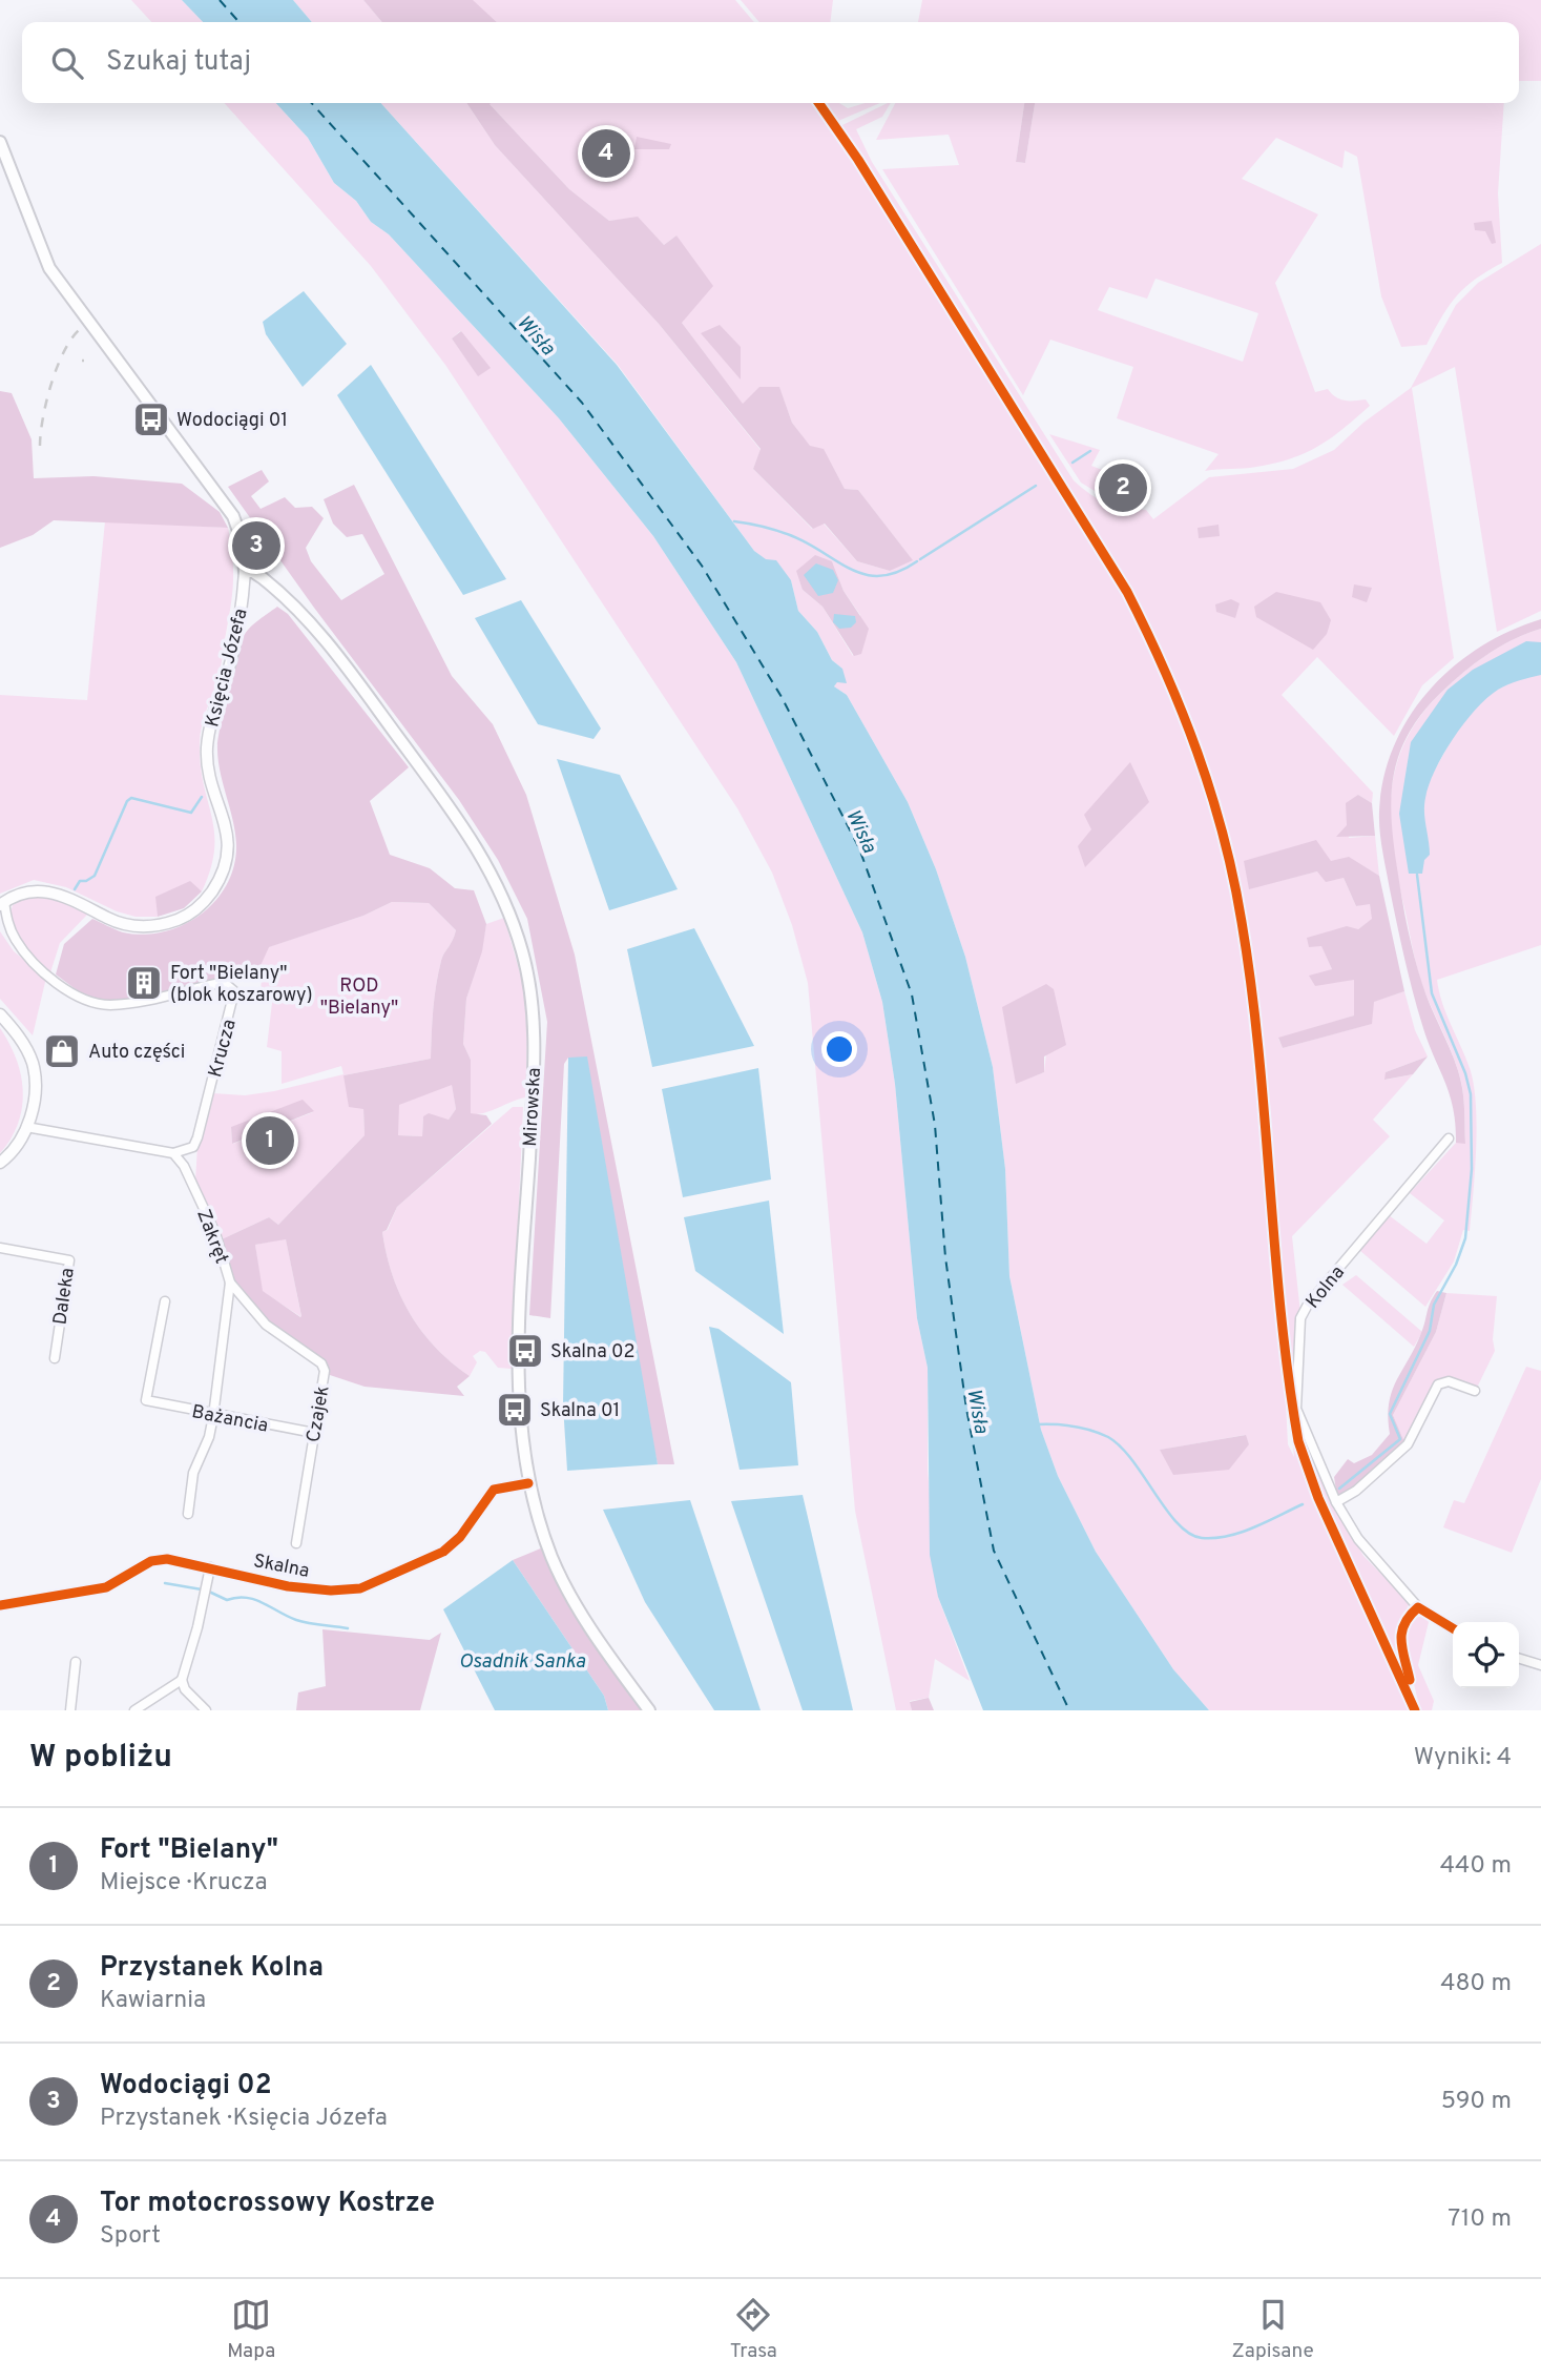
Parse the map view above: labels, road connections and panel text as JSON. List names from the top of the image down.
{
  "streets": {
    "main road": ["Księcia Józefa", "Mirowska"],
    "street": [
      "Krucza",
      "Zakręt",
      "Kolna",
      "Daleka",
      "Czajek",
      "Bażancia",
      "Skalna"
    ]
  },
  "crossings": [
    ["Księcia Józefa", "Krucza"],
    ["Księcia Józefa", "Mirowska"],
    ["Krucza", "Zakręt"],
    ["Mirowska", "Skalna"],
    ["Zakręt", "Czajek"],
    ["Zakręt", "Bażancia"],
    ["Czajek", "Bażancia"]
  ],
  "water": ["Wisła", "Osadnik Sanka"],
  "parks": ["ROD \"Bielany\""],
  "places": {
    "bus stop": ["Wodociągi 01", "Skalna 02", "Skalna 01"],
    "building": ["Fort \"Bielany\" (blok koszarowy)"],
    "shop": ["Auto części"]
  },
  "page": {
    "search": "Szukaj tutaj",
    "pins": [
      "4",
      "2",
      "3",
      "1"
    ],
    "heading": ["W pobliżu", "Wyniki: 4"],
    "list": [
      {
        "mark": "1",
        "name": "Fort \"Bielany\"",
        "note": "Miejsce · Krucza",
        "value": "440 m"
      },
      {
        "mark": "2",
        "name": "Przystanek Kolna",
        "note": "Kawiarnia",
        "value": "480 m"
      },
      {
        "mark": "3",
        "name": "Wodociągi 02",
        "note": "Przystanek · Księcia Józefa",
        "value": "590 m"
      },
      {
        "mark": "4",
        "name": "Tor motocrossowy Kostrze",
        "note": "Sport",
        "value": "710 m"
      }
    ],
    "nav": ["Mapa", "Trasa", "Zapisane"]
  }
}
